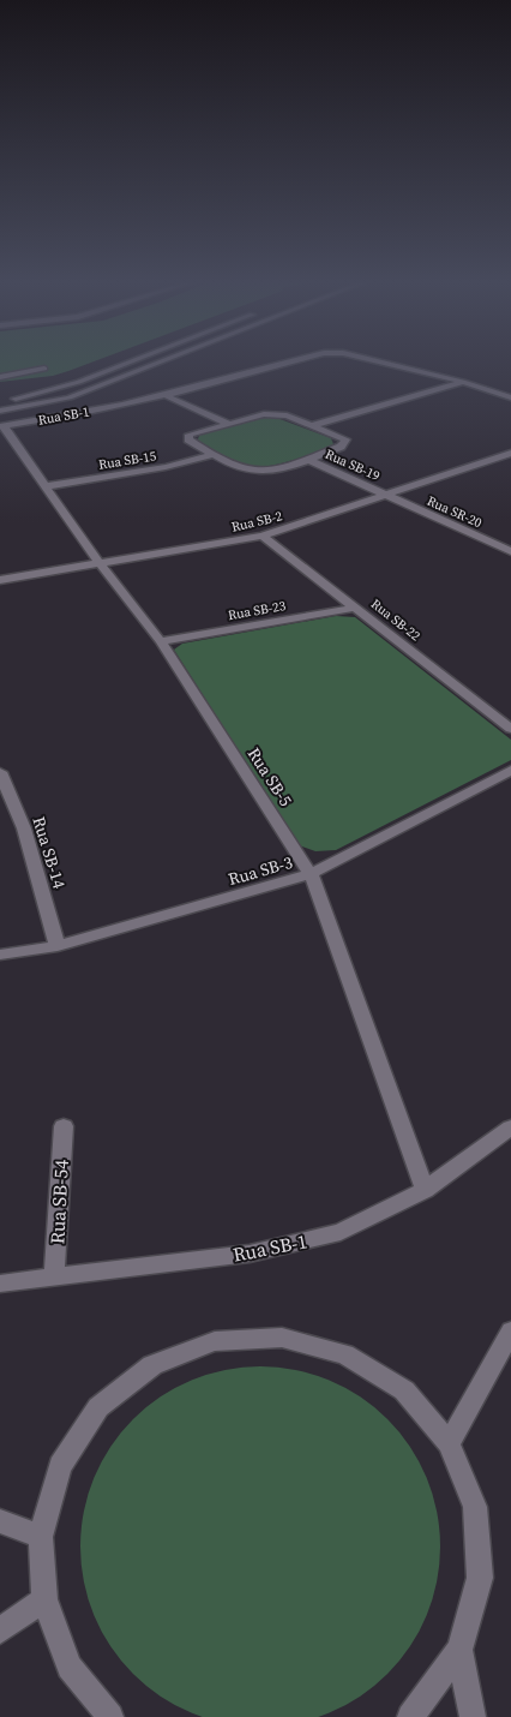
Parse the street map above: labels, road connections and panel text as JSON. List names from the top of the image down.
{
  "streets": {
    "street": [
      "Rua SB-1",
      "Rua SB-15",
      "Rua SB-19",
      "Rua SR-20",
      "Rua SB-2",
      "Rua SB-23",
      "Rua SB-22",
      "Rua SB-5",
      "Rua SB-14",
      "Rua SB-3",
      "Rua SB-54"
    ]
  },
  "crossings": [
    ["Rua SB-1", "Rua SB-5"],
    ["Rua SB-1", "Rua SB-54"],
    ["Rua SB-15", "Rua SB-19"],
    ["Rua SB-15", "Rua SB-5"],
    ["Rua SB-19", "Rua SR-20"],
    ["Rua SB-19", "Rua SB-2"],
    ["Rua SR-20", "Rua SB-2"],
    ["Rua SB-2", "Rua SB-22"],
    ["Rua SB-2", "Rua SB-5"],
    ["Rua SB-23", "Rua SB-22"],
    ["Rua SB-23", "Rua SB-5"],
    ["Rua SB-5", "Rua SB-3"],
    ["Rua SB-14", "Rua SB-3"]
  ]
}
